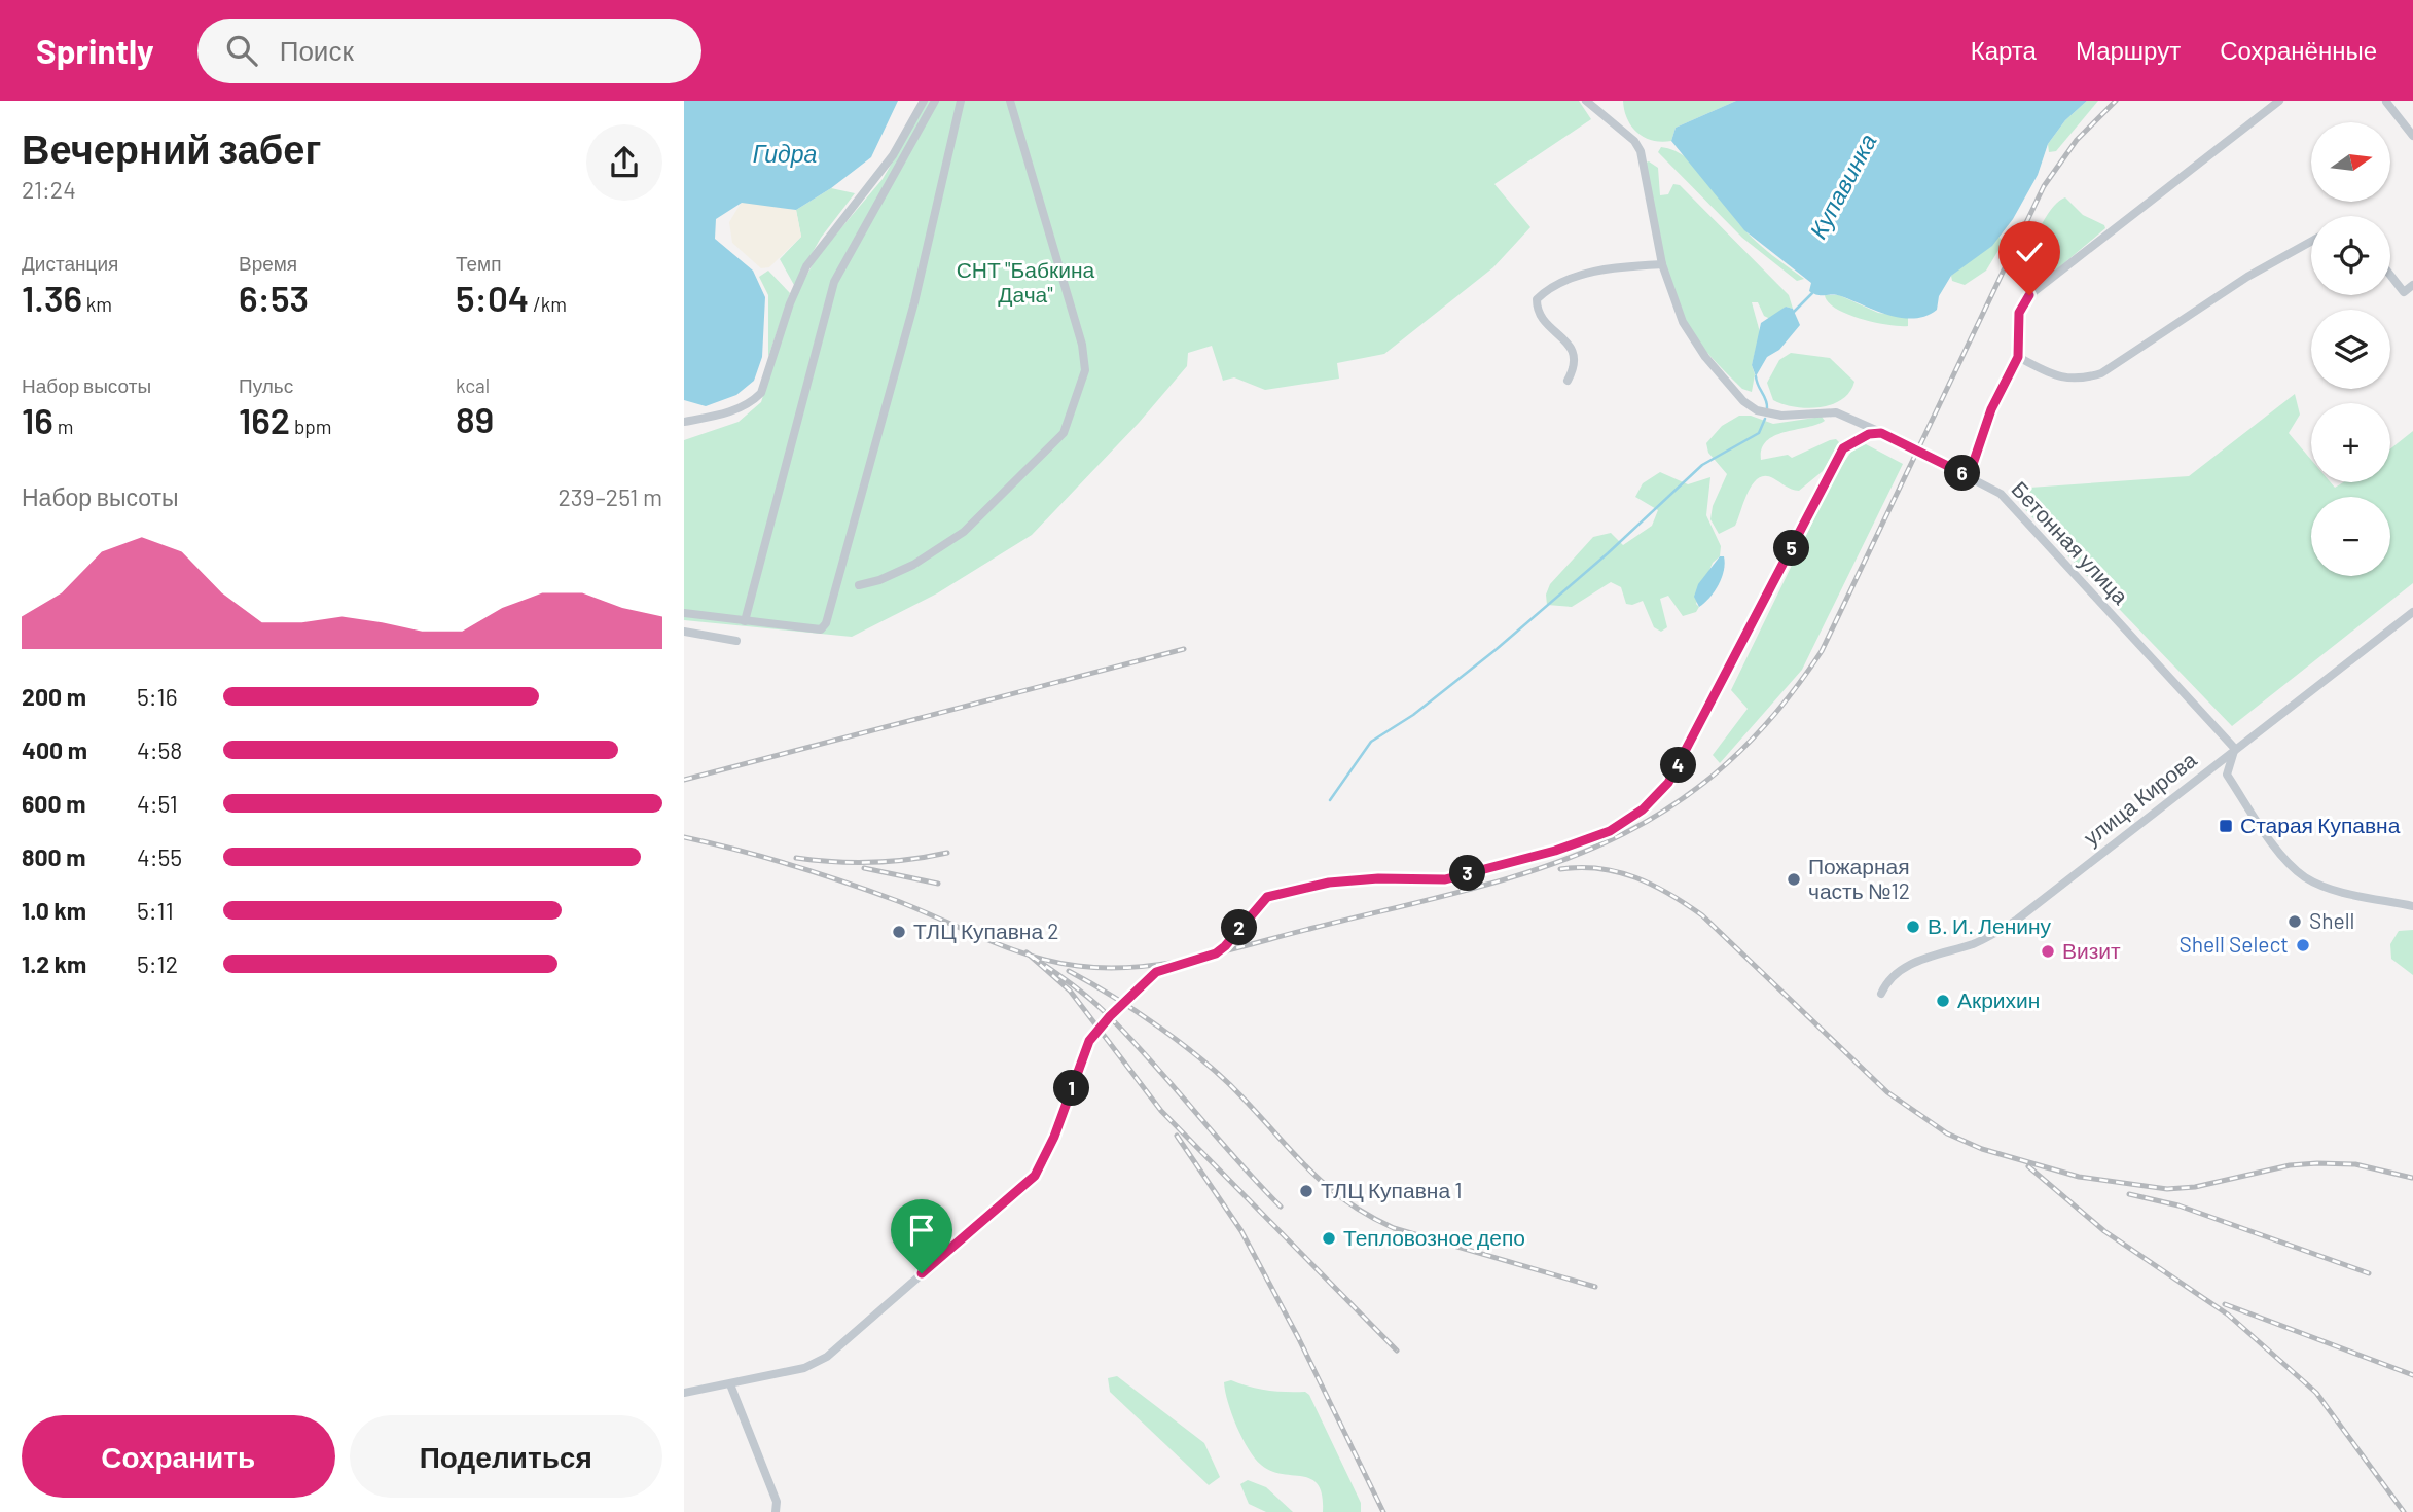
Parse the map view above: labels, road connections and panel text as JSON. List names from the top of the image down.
{
  "streets": {
    "street": ["Бетонная улица", "улица Кирова"]
  },
  "crossings": [
    ["Бетонная улица", "улица Кирова"]
  ],
  "water": ["Гидра", "Купавинка"],
  "parks": ["СНТ \"Бабкина Дача\""],
  "places": {
    "transit": ["Старая Купавна"],
    "other": [
      "Пожарная часть №12",
      "Shell",
      "В. И. Ленину",
      "ТЛЦ Купавна 2",
      "Shell Select",
      "Визит",
      "Акрихин",
      "ТЛЦ Купавна 1",
      "Тепловозное депо"
    ]
  },
  "north": "right",
  "page": {
    "header": "Sprintly",
    "search": "Поиск",
    "nav": ["Карта", "Маршрут", "Сохранённые"],
    "heading": ["Вечерний забег", "21:24"],
    "map_buttons": ["+", "−"],
    "stats": [
      ["Дистанция", "1.36 km"],
      ["Время", "6:53"],
      ["Темп", "5:04 /km"],
      ["Набор высоты", "16 m"],
      ["Пульс", "162 bpm"],
      ["kcal", "89"]
    ],
    "pins": [
      "6",
      "5",
      "4",
      "3",
      "2",
      "1"
    ],
    "chart": ["Набор высоты", "239–251 m"],
    "list": [
      {
        "name": "200 m",
        "note": "5:16"
      },
      {
        "name": "400 m",
        "note": "4:58"
      },
      {
        "name": "600 m",
        "note": "4:51"
      },
      {
        "name": "800 m",
        "note": "4:55"
      },
      {
        "name": "1.0 km",
        "note": "5:11"
      },
      {
        "name": "1.2 km",
        "note": "5:12"
      }
    ],
    "buttons": ["Сохранить", "Поделиться"]
  }
}
